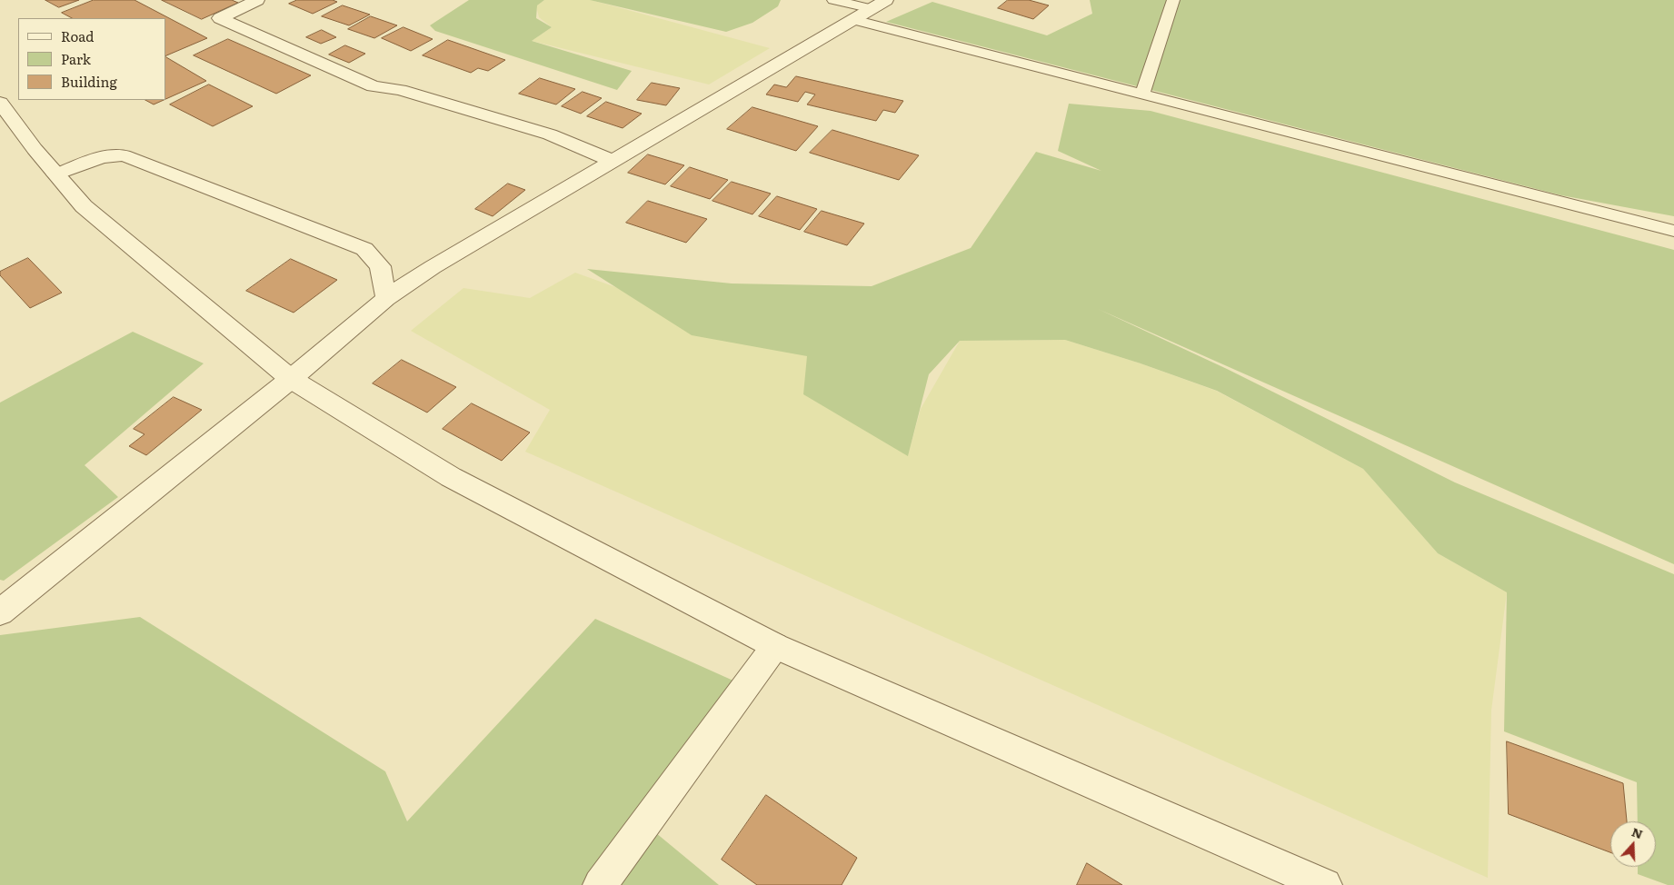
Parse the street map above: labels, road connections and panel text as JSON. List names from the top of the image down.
{
  "legend": ["Road", "Park", "Building"],
  "north": "top"
}
